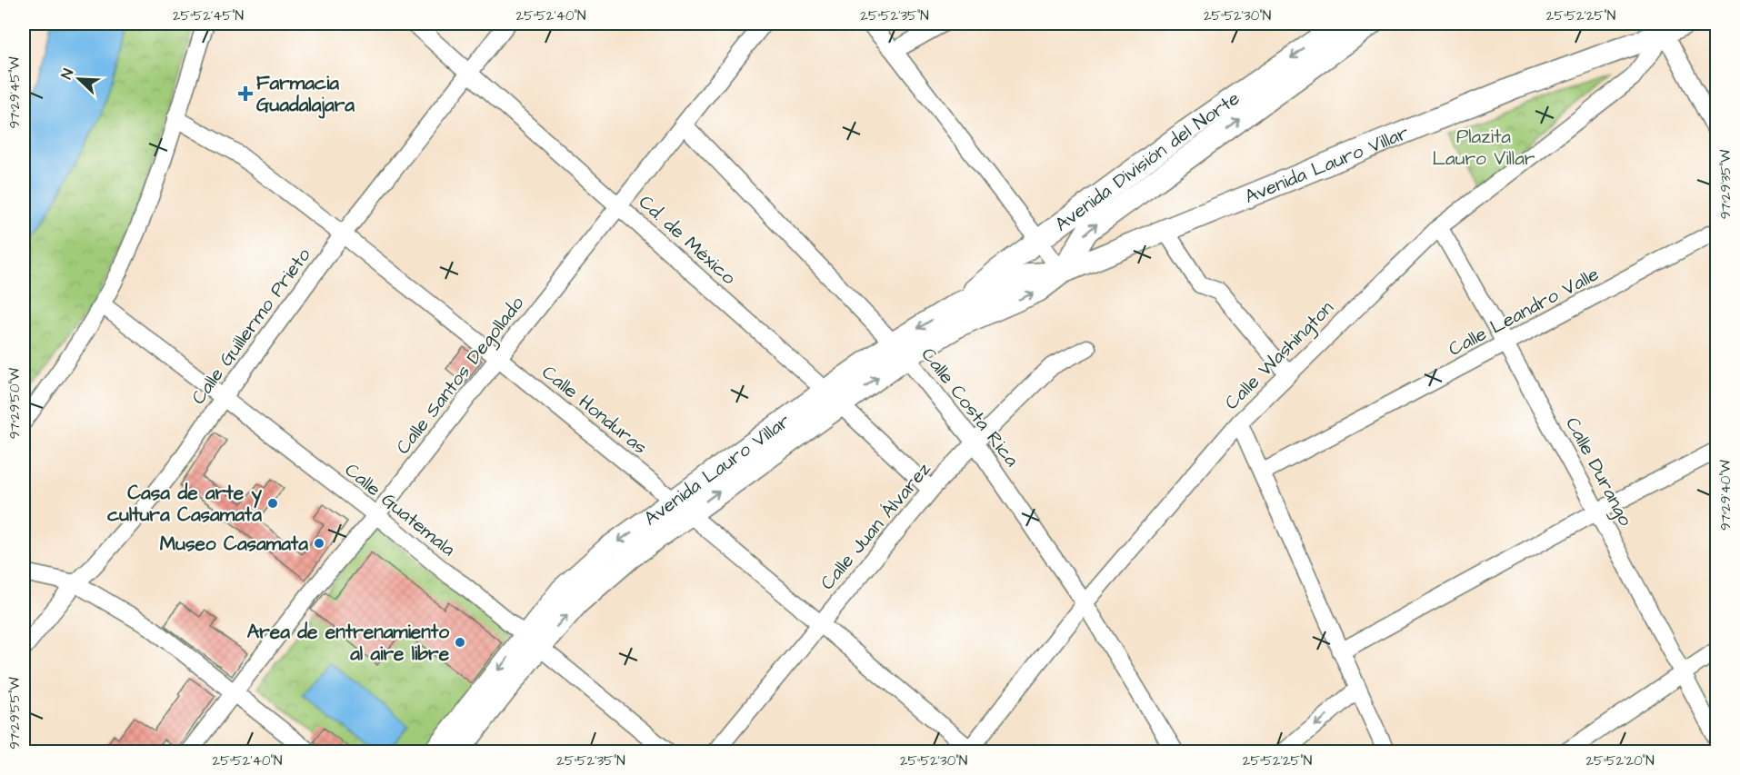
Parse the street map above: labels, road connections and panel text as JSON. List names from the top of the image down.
{
  "streets": {
    "main road": ["Avenida División del Norte", "Avenida Lauro Villar"],
    "street": [
      "Cd. de México",
      "Calle Leandro Valle",
      "Calle Guillermo Prieto",
      "Calle Washington",
      "Calle Santos Degollado",
      "Calle Costa Rica",
      "Calle Honduras",
      "Calle Durango",
      "Calle Guatemala",
      "Calle Juan Álvarez"
    ]
  },
  "crossings": [
    ["Avenida División del Norte", "Avenida Lauro Villar"],
    ["Avenida Lauro Villar", "Cd. de México"],
    ["Avenida Lauro Villar", "Calle Washington"],
    ["Avenida Lauro Villar", "Calle Costa Rica"],
    ["Avenida Lauro Villar", "Calle Honduras"],
    ["Avenida Lauro Villar", "Calle Guatemala"],
    ["Cd. de México", "Calle Guillermo Prieto"],
    ["Cd. de México", "Calle Santos Degollado"],
    ["Cd. de México", "Calle Juan Álvarez"],
    ["Calle Leandro Valle", "Calle Durango"],
    ["Calle Guillermo Prieto", "Calle Honduras"],
    ["Calle Guillermo Prieto", "Calle Guatemala"],
    ["Calle Washington", "Calle Costa Rica"],
    ["Calle Washington", "Calle Honduras"],
    ["Calle Washington", "Calle Durango"],
    ["Calle Santos Degollado", "Calle Costa Rica"],
    ["Calle Santos Degollado", "Calle Honduras"],
    ["Calle Santos Degollado", "Calle Guatemala"],
    ["Calle Costa Rica", "Calle Juan Álvarez"],
    ["Calle Honduras", "Calle Juan Álvarez"]
  ],
  "parks": ["Plazita Lauro Villar"],
  "places": {
    "health": ["Farmacia Guadalajara"],
    "other": ["Casa de arte y cultura Casamata", "Museo Casamata", "Area de entrenamiento al aire libre"]
  },
  "north": "top left",
  "coordinates": [
    "25°52'45\"N",
    "25°52'40\"N",
    "25°52'35\"N",
    "25°52'30\"N",
    "25°52'25\"N",
    "97°29'45\"W",
    "97°29'35\"W",
    "97°29'50\"W",
    "97°29'40\"W",
    "97°29'55\"W",
    "25°52'20\"N"
  ]
}
